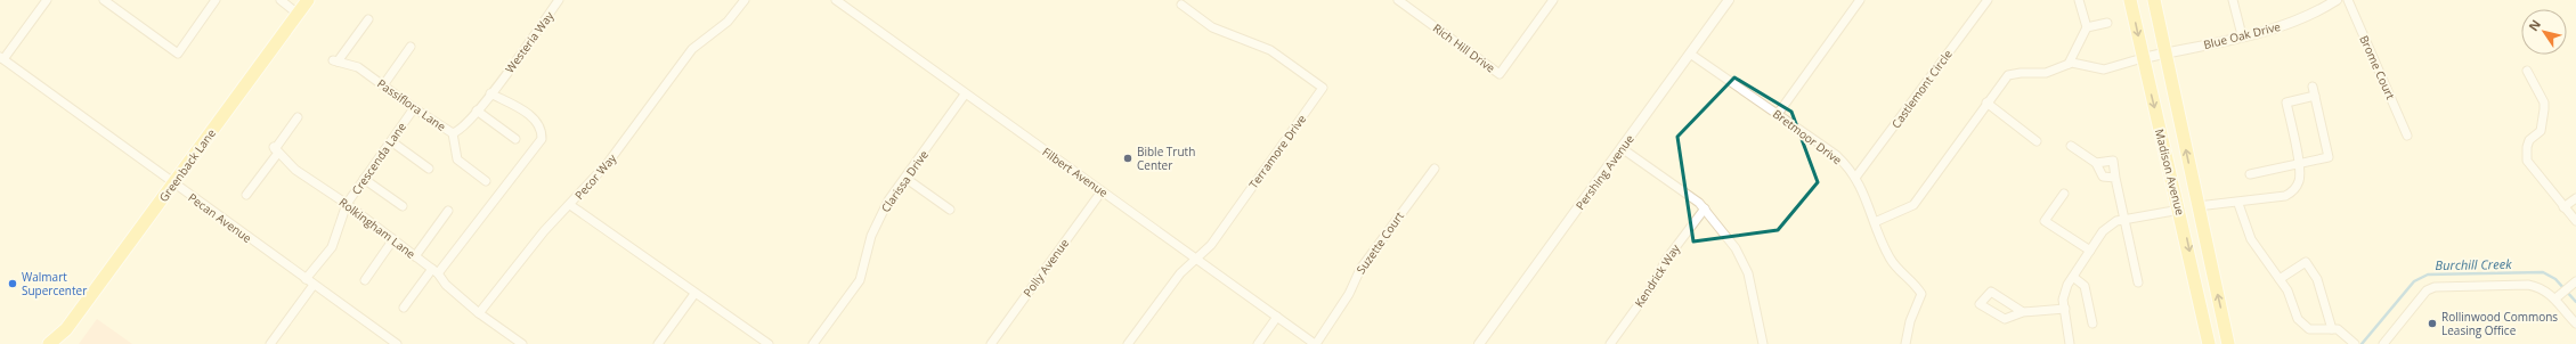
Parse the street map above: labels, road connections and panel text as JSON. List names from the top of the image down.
{
  "streets": {
    "main road": ["Greenback Lane", "Madison Avenue"],
    "street": [
      "Blue Oak Drive",
      "Westeria Way",
      "Rich Hill Drive",
      "Brome Court",
      "Castlemont Circle",
      "Passiflora Lane",
      "Bretmoor Drive",
      "Terramore Drive",
      "Crescenda Lane",
      "Filbert Avenue",
      "Pershing Avenue",
      "Pecor Way",
      "Clarissa Drive",
      "Pecan Avenue",
      "Rolkingham Lane",
      "Suzette Court",
      "Polly Avenue",
      "Kendrick Way"
    ]
  },
  "crossings": [
    ["Blue Oak Drive", "Madison Avenue"],
    ["Westeria Way", "Passiflora Lane"],
    ["Castlemont Circle", "Bretmoor Drive"],
    ["Passiflora Lane", "Crescenda Lane"],
    ["Bretmoor Drive", "Pershing Avenue"],
    ["Terramore Drive", "Filbert Avenue"],
    ["Crescenda Lane", "Pecan Avenue"],
    ["Crescenda Lane", "Rolkingham Lane"],
    ["Greenback Lane", "Pecan Avenue"],
    ["Filbert Avenue", "Clarissa Drive"],
    ["Filbert Avenue", "Suzette Court"],
    ["Filbert Avenue", "Polly Avenue"],
    ["Pecor Way", "Rolkingham Lane"]
  ],
  "water": ["Burchill Creek"],
  "places": ["Bible Truth Center", "Walmart Supercenter", "Rollinwood Commons Leasing Office"],
  "north": "top left"
}
